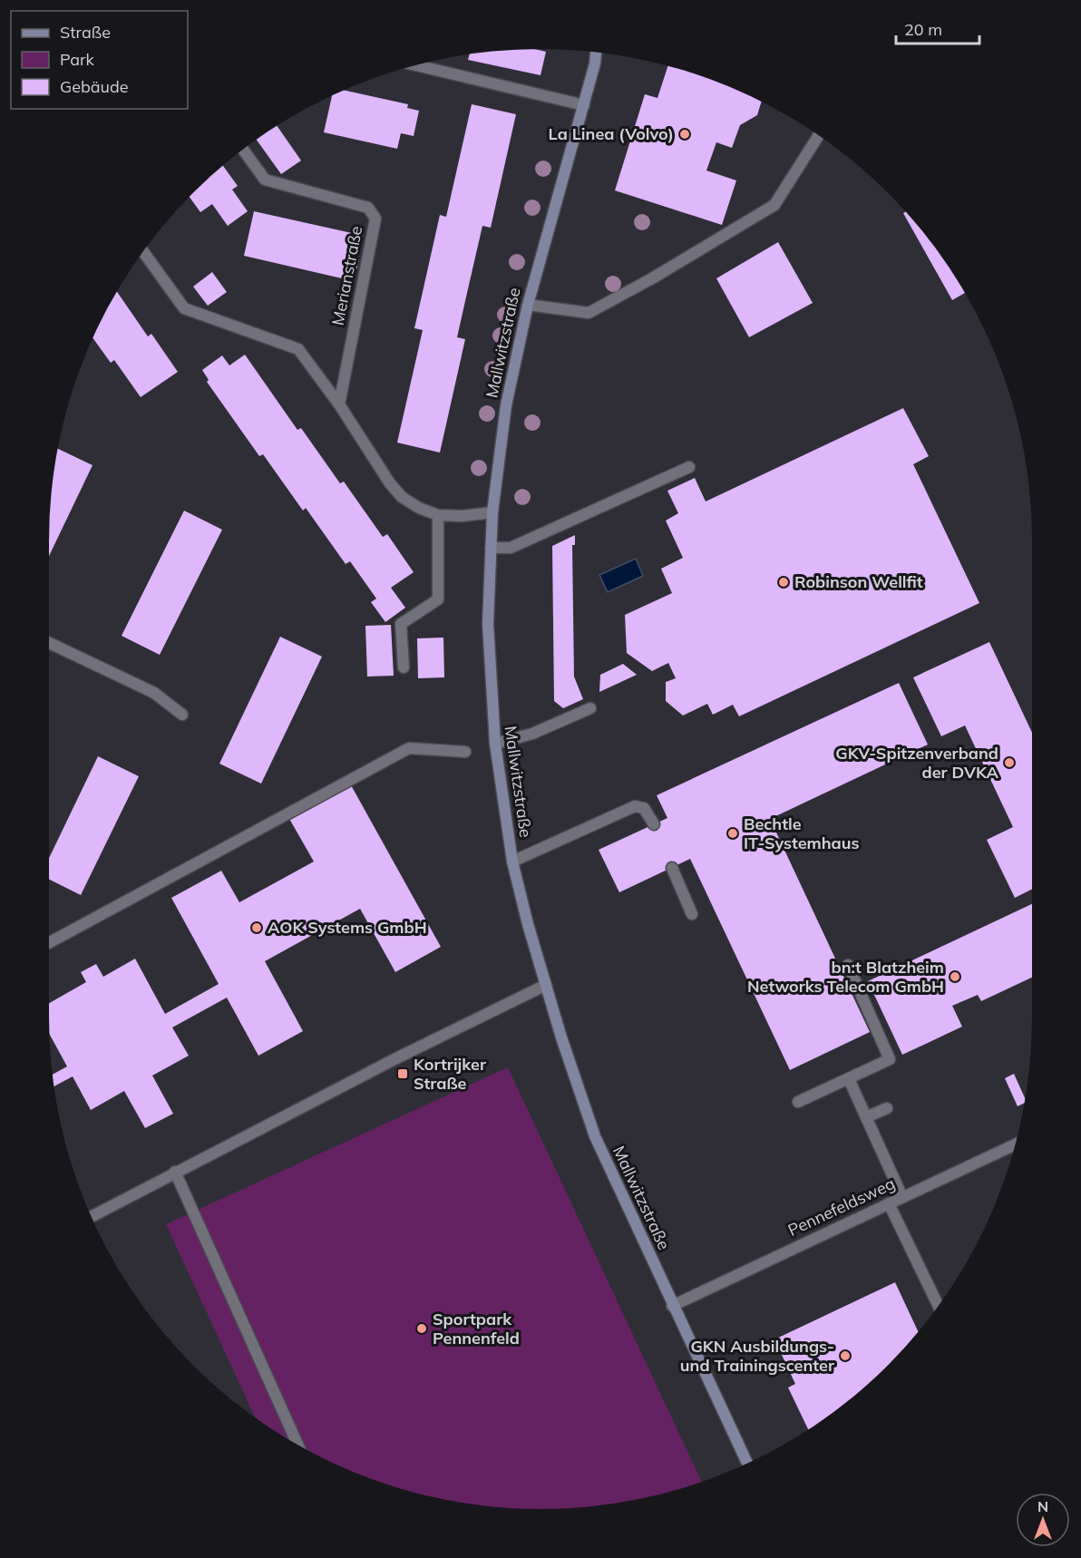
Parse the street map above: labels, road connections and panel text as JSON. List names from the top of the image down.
{
  "streets": {
    "street": ["Merianstraße", "Mallwitzstraße", "Pennefeldsweg"]
  },
  "crossings": [
    ["Mallwitzstraße", "Pennefeldsweg"]
  ],
  "places": {
    "other": [
      "La Linea (Volvo)",
      "Robinson Wellfit",
      "GKV-Spitzenverband der DVKA",
      "Bechtle IT-Systemhaus",
      "AOK Systems GmbH",
      "bn:t Blatzheim Networks Telecom GmbH",
      "Sportpark Pennenfeld",
      "GKN Ausbildungs- und Trainingscenter"
    ],
    "transit": ["Kortrijker Straße"]
  },
  "legend": ["Straße", "Park", "Gebäude"],
  "scale_bar": "20 m",
  "north": "top"
}
